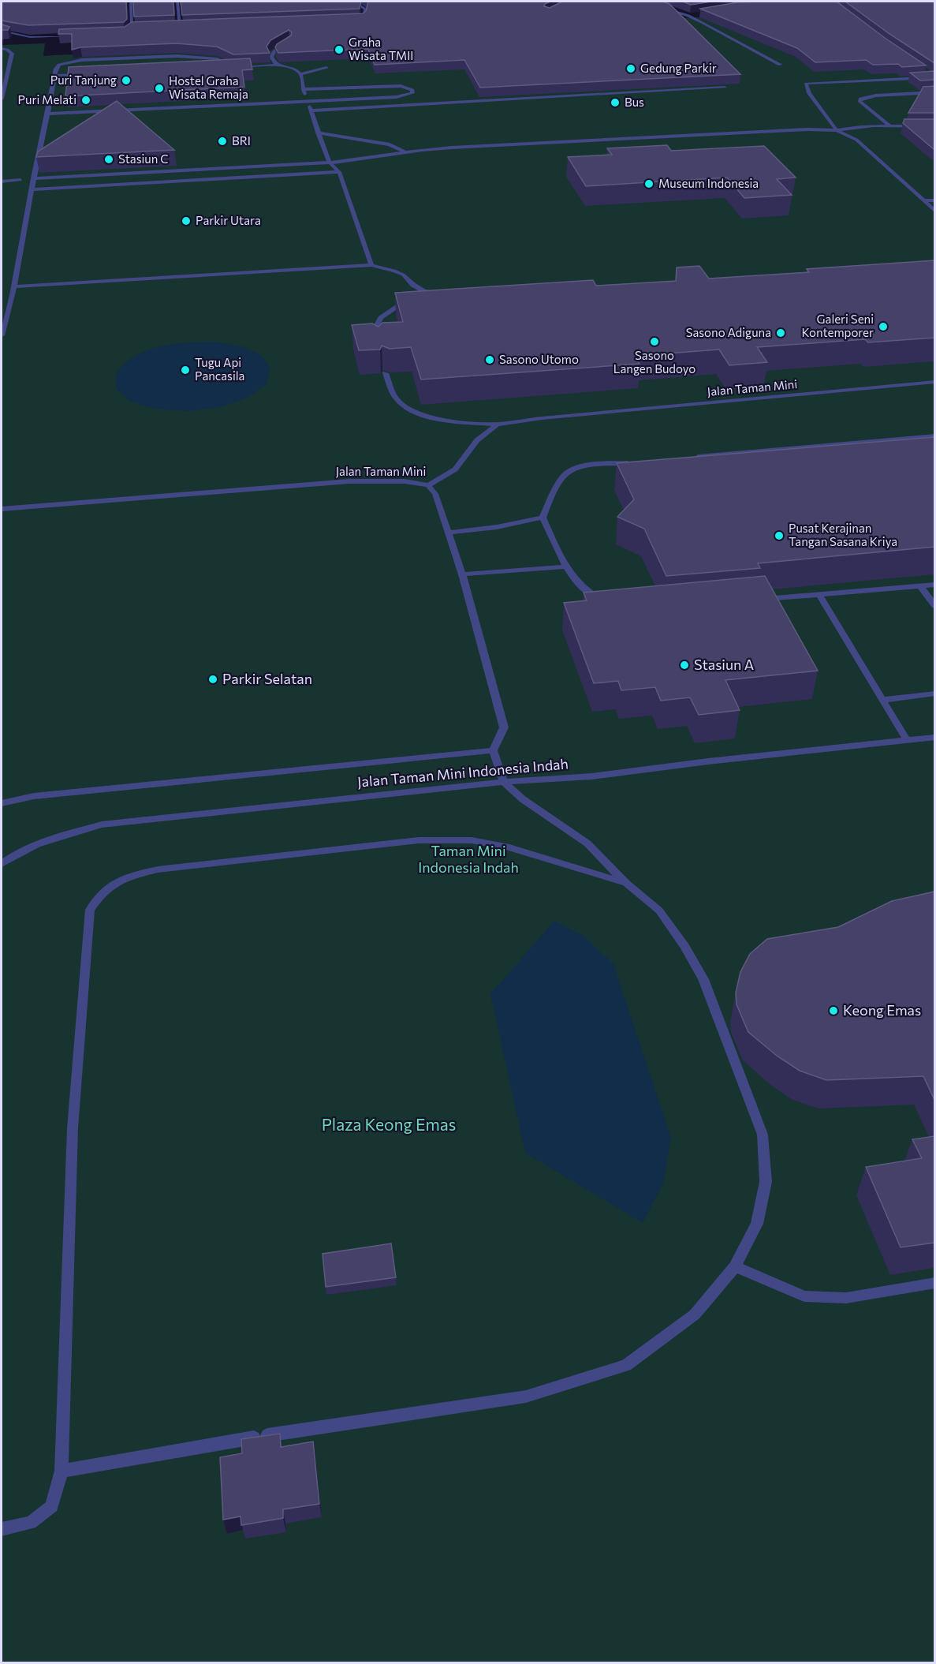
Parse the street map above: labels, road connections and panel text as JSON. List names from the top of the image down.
{
  "streets": {
    "street": ["Jalan Taman Mini", "Jalan Taman Mini Indonesia Indah"]
  },
  "parks": ["Taman Mini Indonesia Indah", "Plaza Keong Emas"],
  "places": [
    "Graha Wisata TMII",
    "Gedung Parkir",
    "Puri Tanjung",
    "Hostel Graha Wisata Remaja",
    "Puri Melati",
    "Bus",
    "BRI",
    "Stasiun C",
    "Museum Indonesia",
    "Parkir Utara",
    "Galeri Seni Kontemporer",
    "Sasono Adiguna",
    "Sasono Langen Budoyo",
    "Sasono Utomo",
    "Tugu Api Pancasila",
    "Pusat Kerajinan Tangan Sasana Kriya",
    "Stasiun A",
    "Parkir Selatan",
    "Keong Emas"
  ]
}
